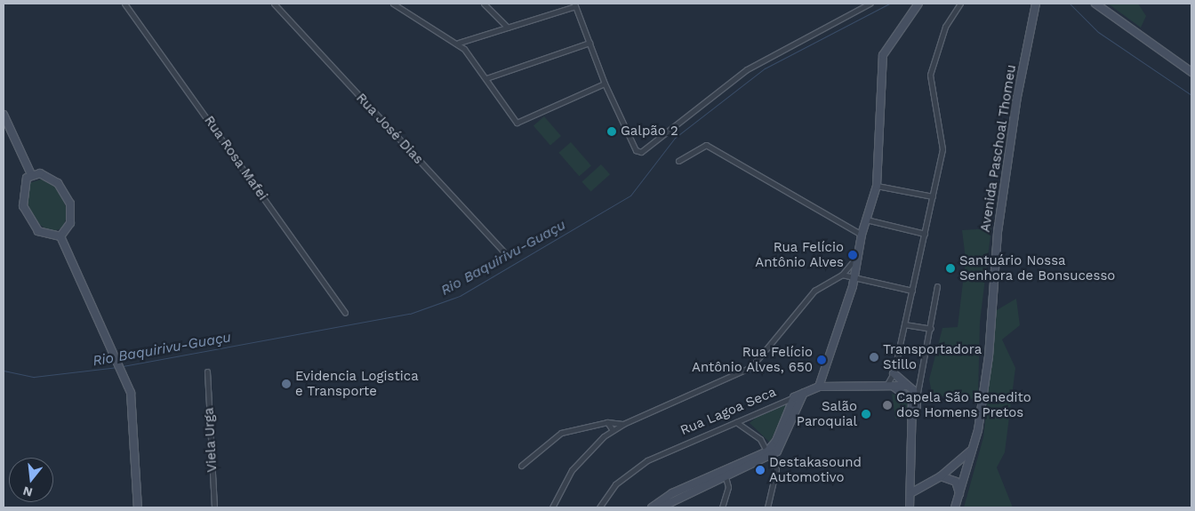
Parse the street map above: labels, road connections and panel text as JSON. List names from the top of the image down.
{
  "streets": {
    "main road": ["Avenida Paschoal Thomeu", "Rua Lagoa Seca"],
    "street": ["Rua José Dias", "Rua Rosa Mafei", "Viela Urga"]
  },
  "water": ["Rio Baquirivu-Guaçu"],
  "places": [
    "Galpão 2",
    "Rua Felício Antônio Alves",
    "Santuário Nossa Senhora de Bonsucesso",
    "Transportadora Stillo",
    "Rua Felício Antônio Alves, 650",
    "Evidencia Logistica e Transporte",
    "Capela São Benedito dos Homens Pretos",
    "Salão Paroquial",
    "Destakasound Automotivo"
  ],
  "north": "bottom"
}
